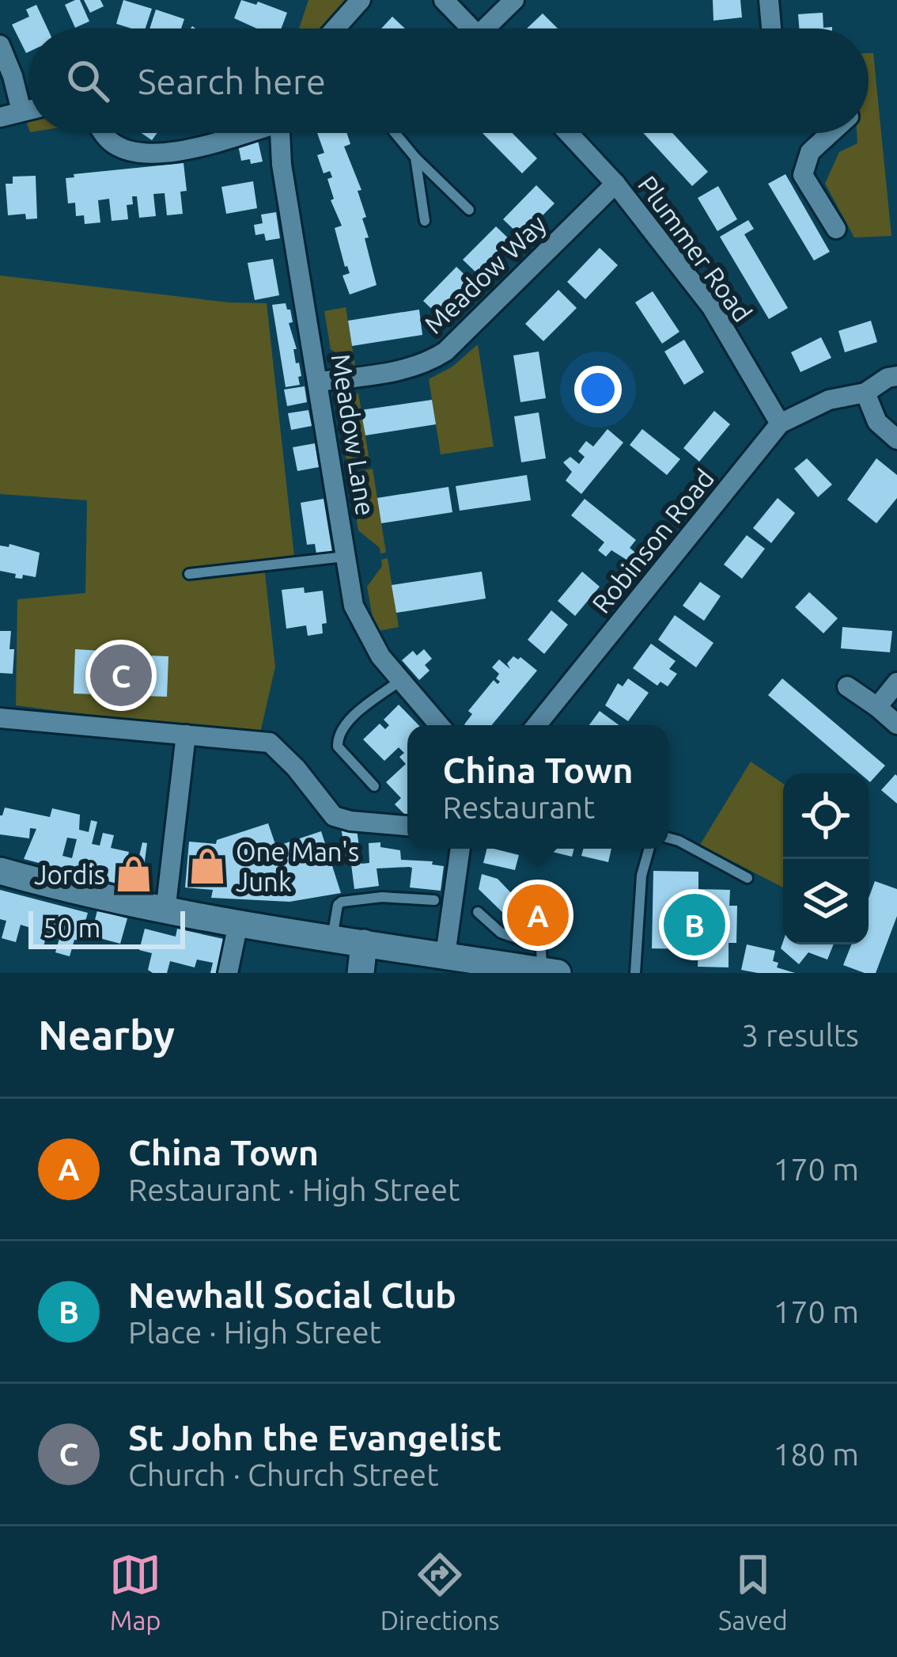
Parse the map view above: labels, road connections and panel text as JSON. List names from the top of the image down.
{
  "streets": {
    "street": [
      "Plummer Road",
      "Meadow Way",
      "Meadow Lane",
      "Robinson Road"
    ]
  },
  "crossings": [
    ["Plummer Road", "Meadow Way"],
    ["Plummer Road", "Robinson Road"],
    ["Meadow Way", "Meadow Lane"]
  ],
  "places": {
    "shop": ["One Man's Junk", "Jordis"]
  },
  "scale_bar": "50 m",
  "page": {
    "search": "Search here",
    "pins": ["C", "A", "B"],
    "popup": ["China Town", "Restaurant"],
    "scale": "50 m",
    "heading": ["Nearby", "3 results"],
    "list": [
      {
        "mark": "A",
        "name": "China Town",
        "note": "Restaurant · High Street",
        "value": "170 m"
      },
      {
        "mark": "B",
        "name": "Newhall Social Club",
        "note": "Place · High Street",
        "value": "170 m"
      },
      {
        "mark": "C",
        "name": "St John the Evangelist",
        "note": "Church · Church Street",
        "value": "180 m"
      }
    ],
    "nav": ["Map", "Directions", "Saved"]
  }
}
